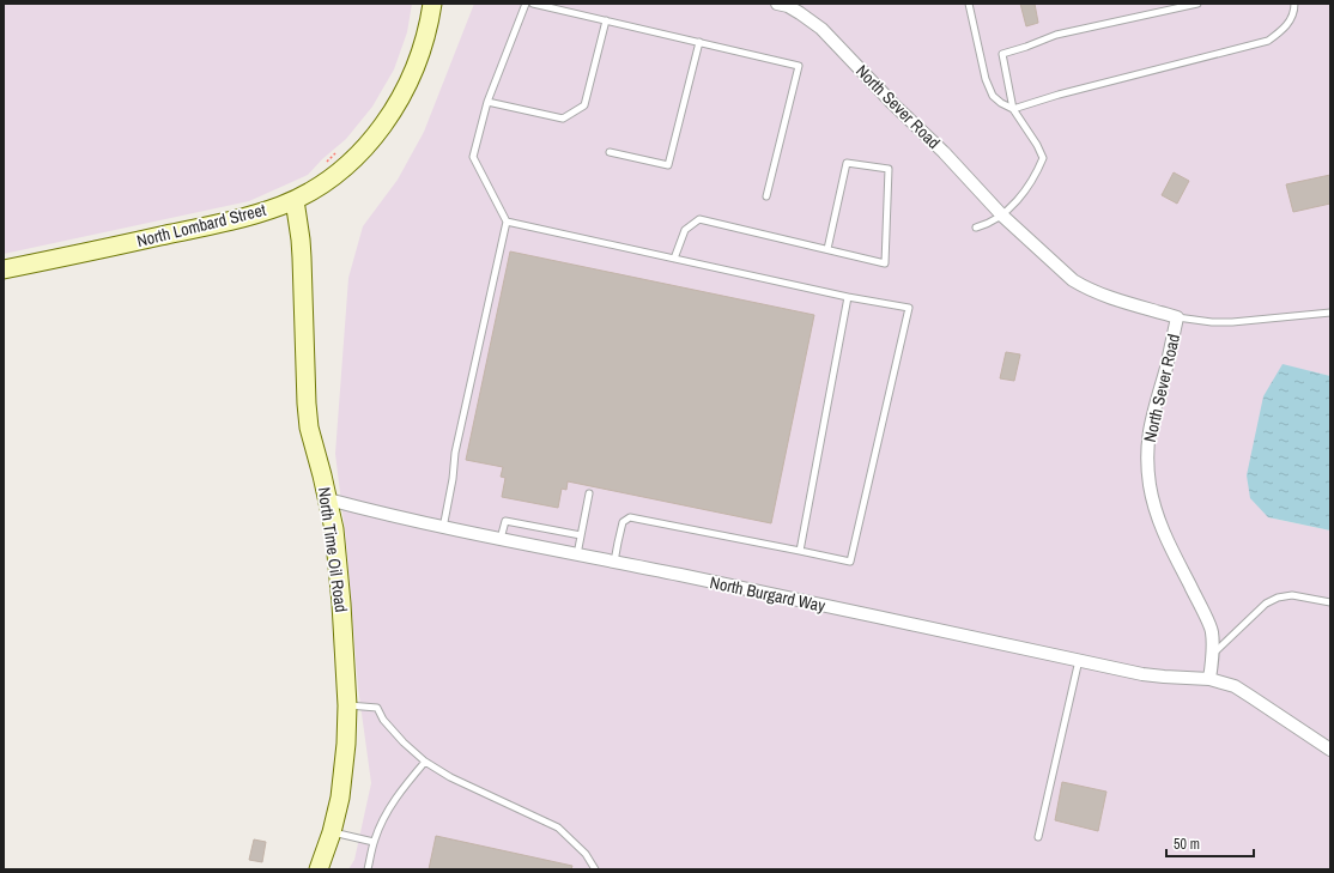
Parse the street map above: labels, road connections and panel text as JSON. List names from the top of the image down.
{
  "streets": {
    "street": [
      "North Sever Road",
      "North Lombard Street",
      "North Time Oil Road",
      "North Burgard Way"
    ]
  },
  "crossings": [
    ["North Sever Road", "North Burgard Way"],
    ["North Lombard Street", "North Time Oil Road"],
    ["North Time Oil Road", "North Burgard Way"]
  ],
  "scale_bar": "50 m"
}
